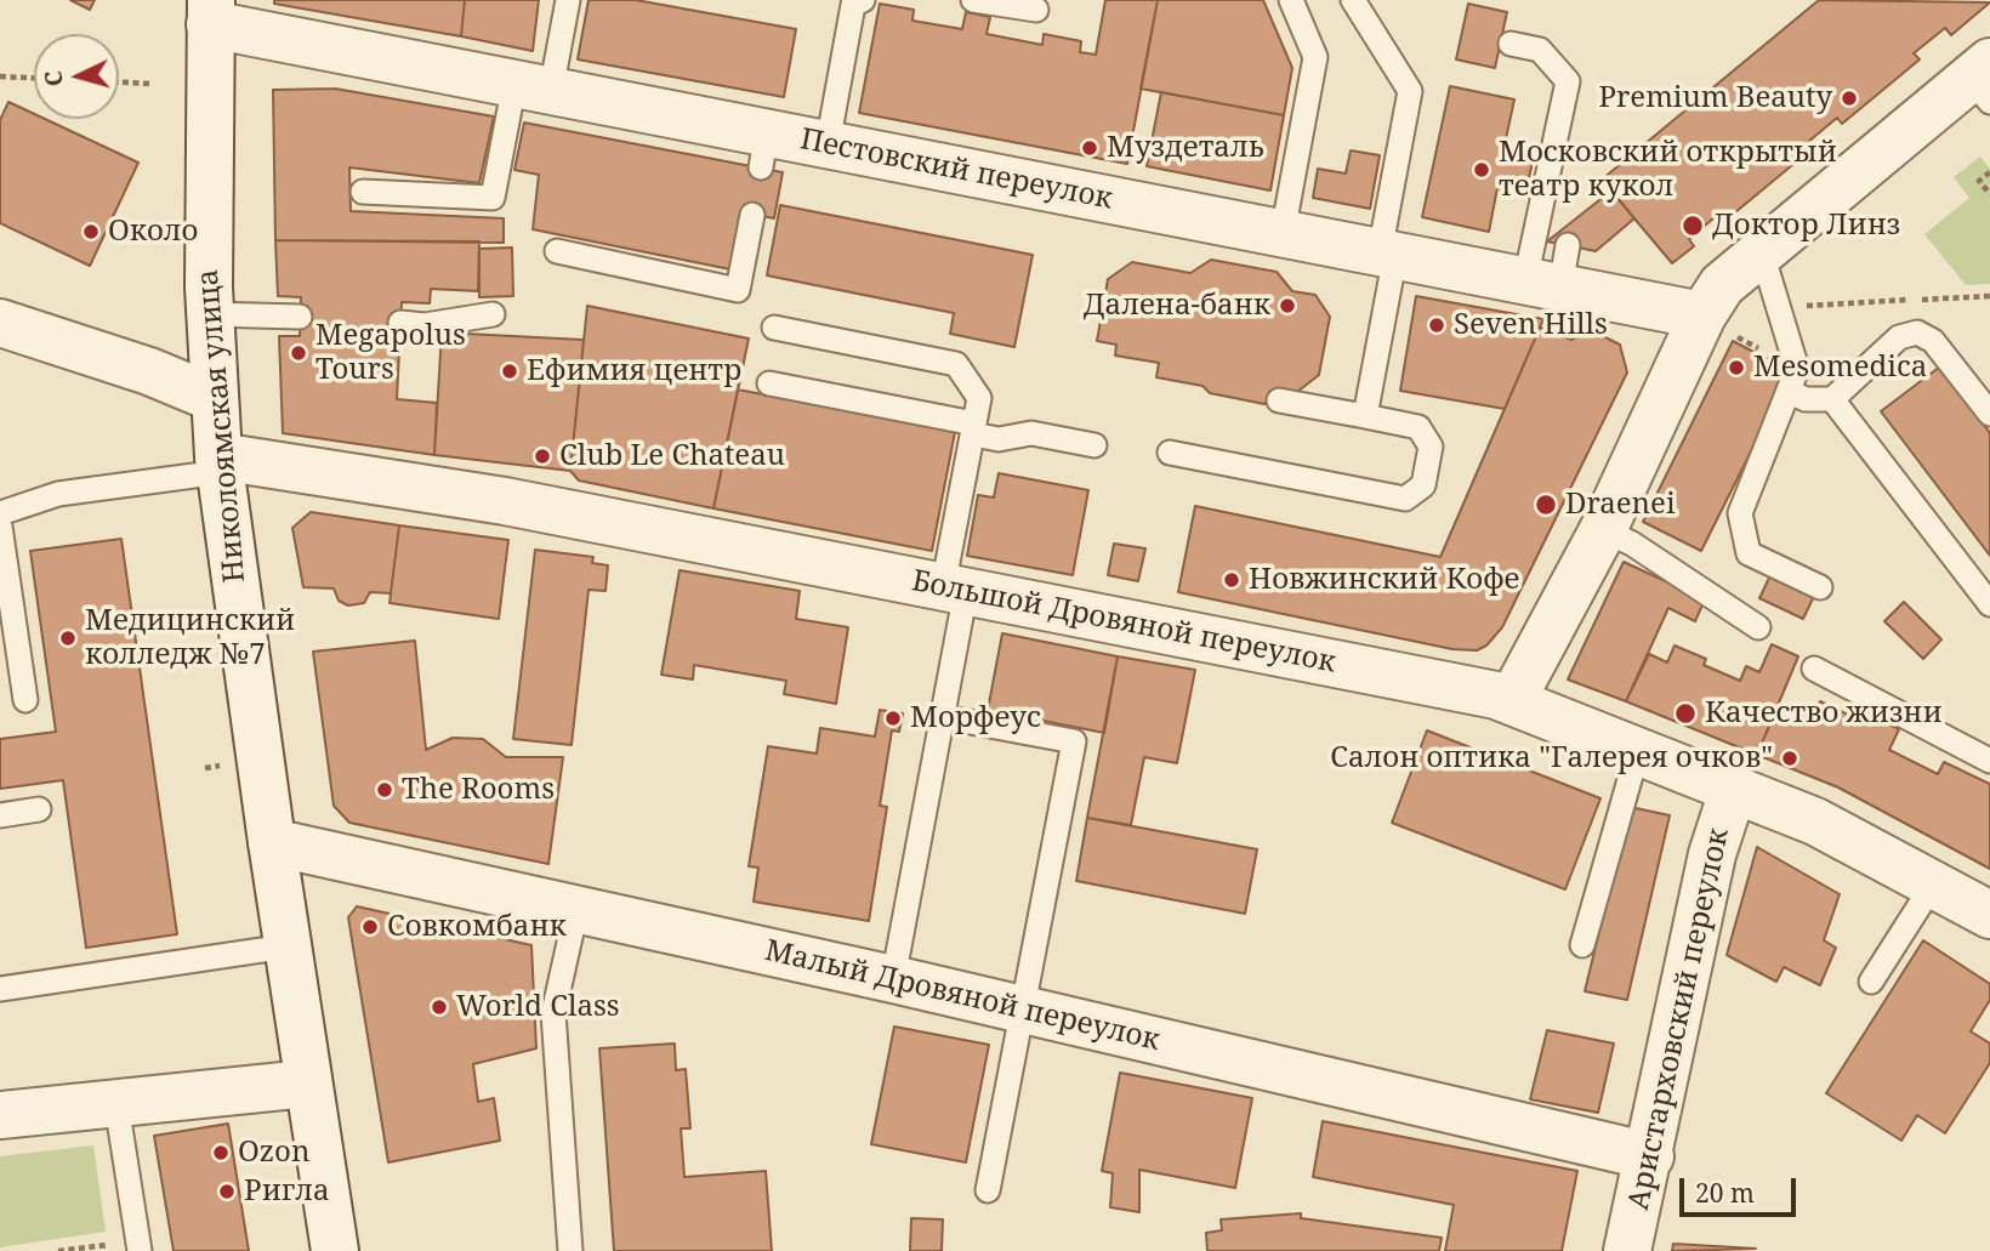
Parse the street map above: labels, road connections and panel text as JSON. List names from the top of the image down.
{
  "streets": {
    "street": [
      "Пестовский переулок",
      "Николоямская улица",
      "Большой Дровяной переулок",
      "Малый Дровяной переулок",
      "Аристарховский переулок"
    ]
  },
  "crossings": [
    ["Пестовский переулок", "Николоямская улица"],
    ["Николоямская улица", "Большой Дровяной переулок"],
    ["Николоямская улица", "Малый Дровяной переулок"],
    ["Большой Дровяной переулок", "Аристарховский переулок"],
    ["Малый Дровяной переулок", "Аристарховский переулок"]
  ],
  "places": [
    "Premium Beauty",
    "Муздеталь",
    "Московский открытый театр кукол",
    "Доктор Линз",
    "Около",
    "Далена-банк",
    "Seven Hills",
    "Megapolus Tours",
    "Mesomedica",
    "Ефимия центр",
    "Club Le Chateau",
    "Draenei",
    "Новжинский Кофе",
    "Медицинский колледж №7",
    "Качество жизни",
    "Морфеус",
    "Салон оптика \"Галерея очков\"",
    "The Rooms",
    "Совкомбанк",
    "World Class",
    "Ozon",
    "Ригла"
  ],
  "scale_bar": "20 m",
  "north": "left"
}
